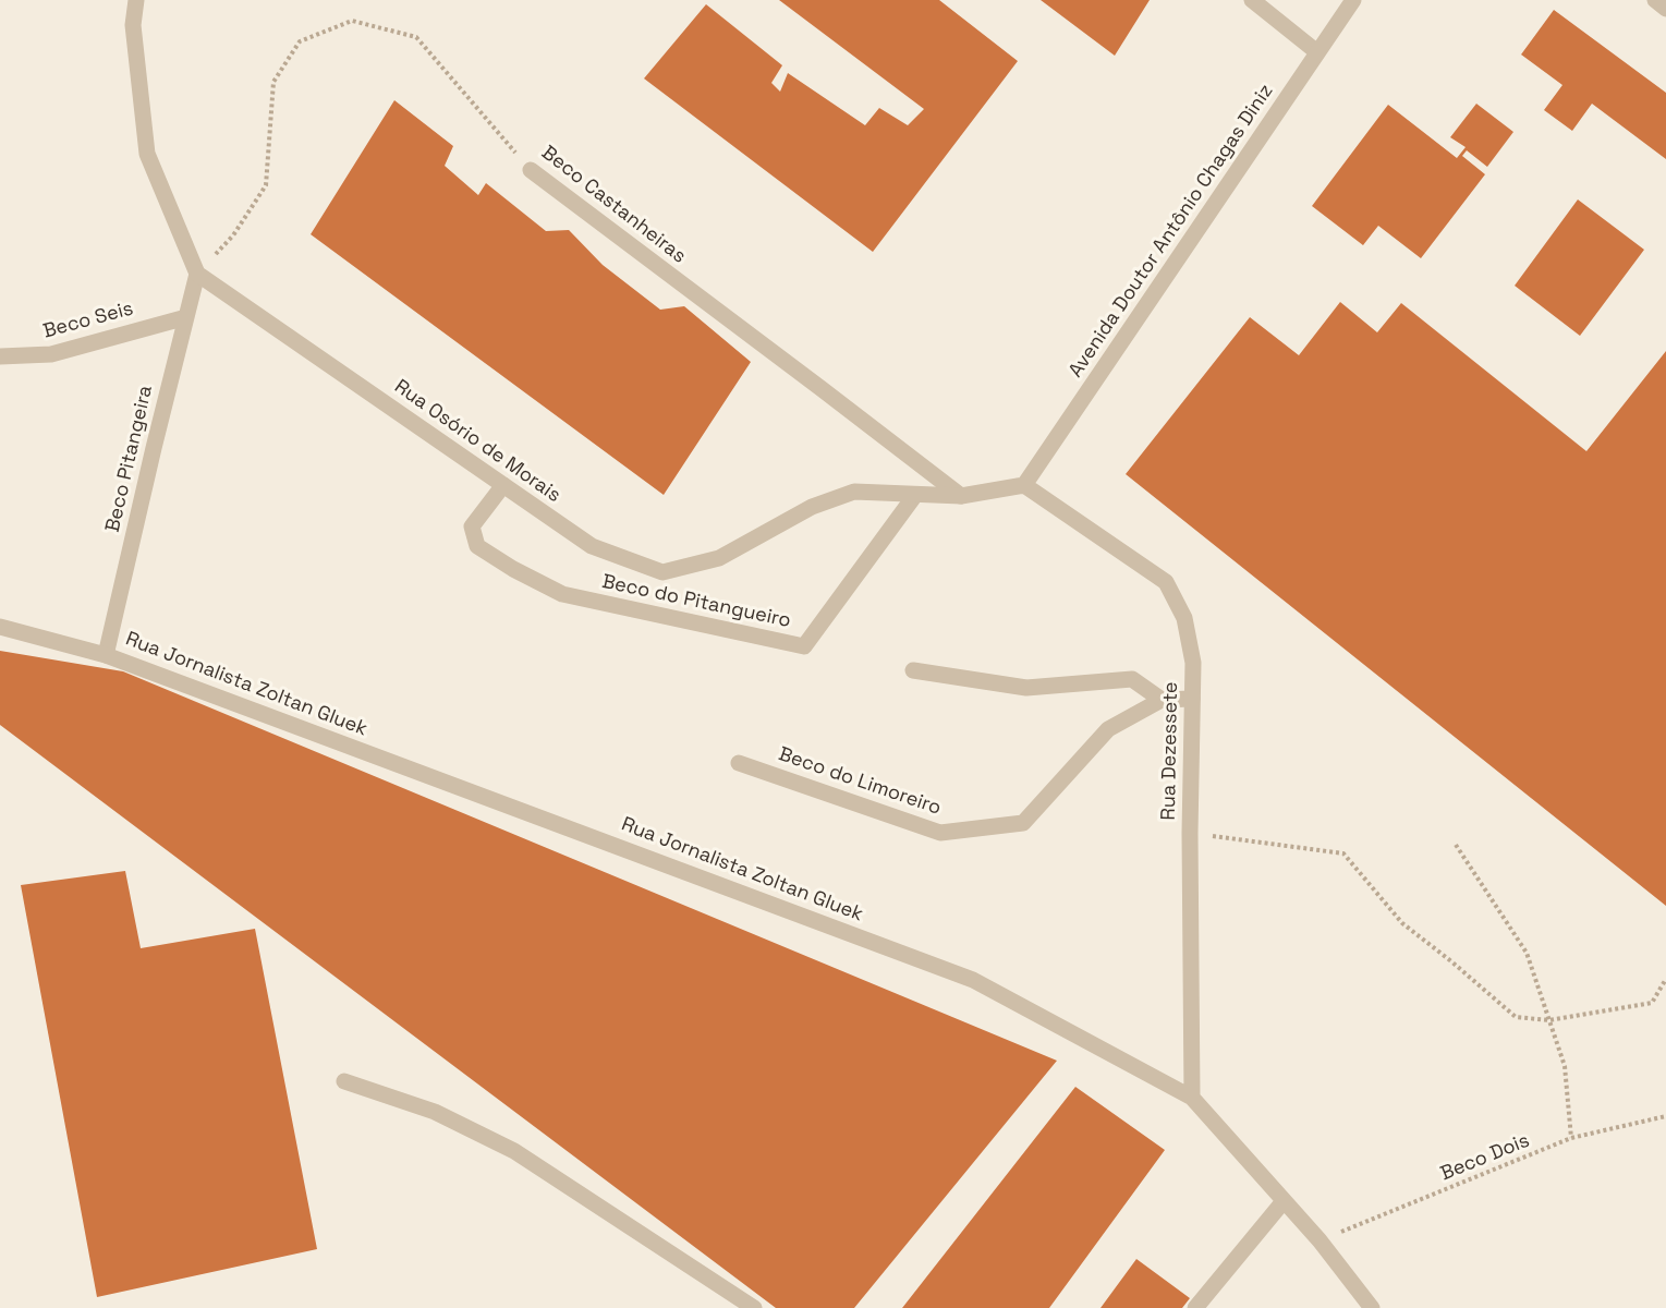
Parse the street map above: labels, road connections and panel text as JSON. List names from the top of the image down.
{
  "streets": {
    "street": [
      "Beco Castanheiras",
      "Avenida Doutor Antônio Chagas Diniz",
      "Beco Seis",
      "Rua Osório de Morais",
      "Beco Pitangeira",
      "Beco do Pitangueiro",
      "Rua Jornalista Zoltan Gluek",
      "Rua Dezessete",
      "Beco do Limoreiro"
    ],
    "path": ["Beco Dois"]
  },
  "crossings": [
    ["Beco Castanheiras", "Rua Osório de Morais"],
    ["Beco Castanheiras", "Beco Pitangeira"],
    ["Avenida Doutor Antônio Chagas Diniz", "Rua Osório de Morais"],
    ["Avenida Doutor Antônio Chagas Diniz", "Rua Dezessete"],
    ["Beco Seis", "Beco Pitangeira"],
    ["Rua Osório de Morais", "Beco Pitangeira"],
    ["Rua Osório de Morais", "Beco do Pitangueiro"],
    ["Rua Osório de Morais", "Rua Dezessete"],
    ["Beco Pitangeira", "Rua Jornalista Zoltan Gluek"],
    ["Rua Jornalista Zoltan Gluek", "Rua Dezessete"],
    ["Rua Jornalista Zoltan Gluek", "Beco Dois"],
    ["Rua Dezessete", "Beco do Limoreiro"]
  ]
}
